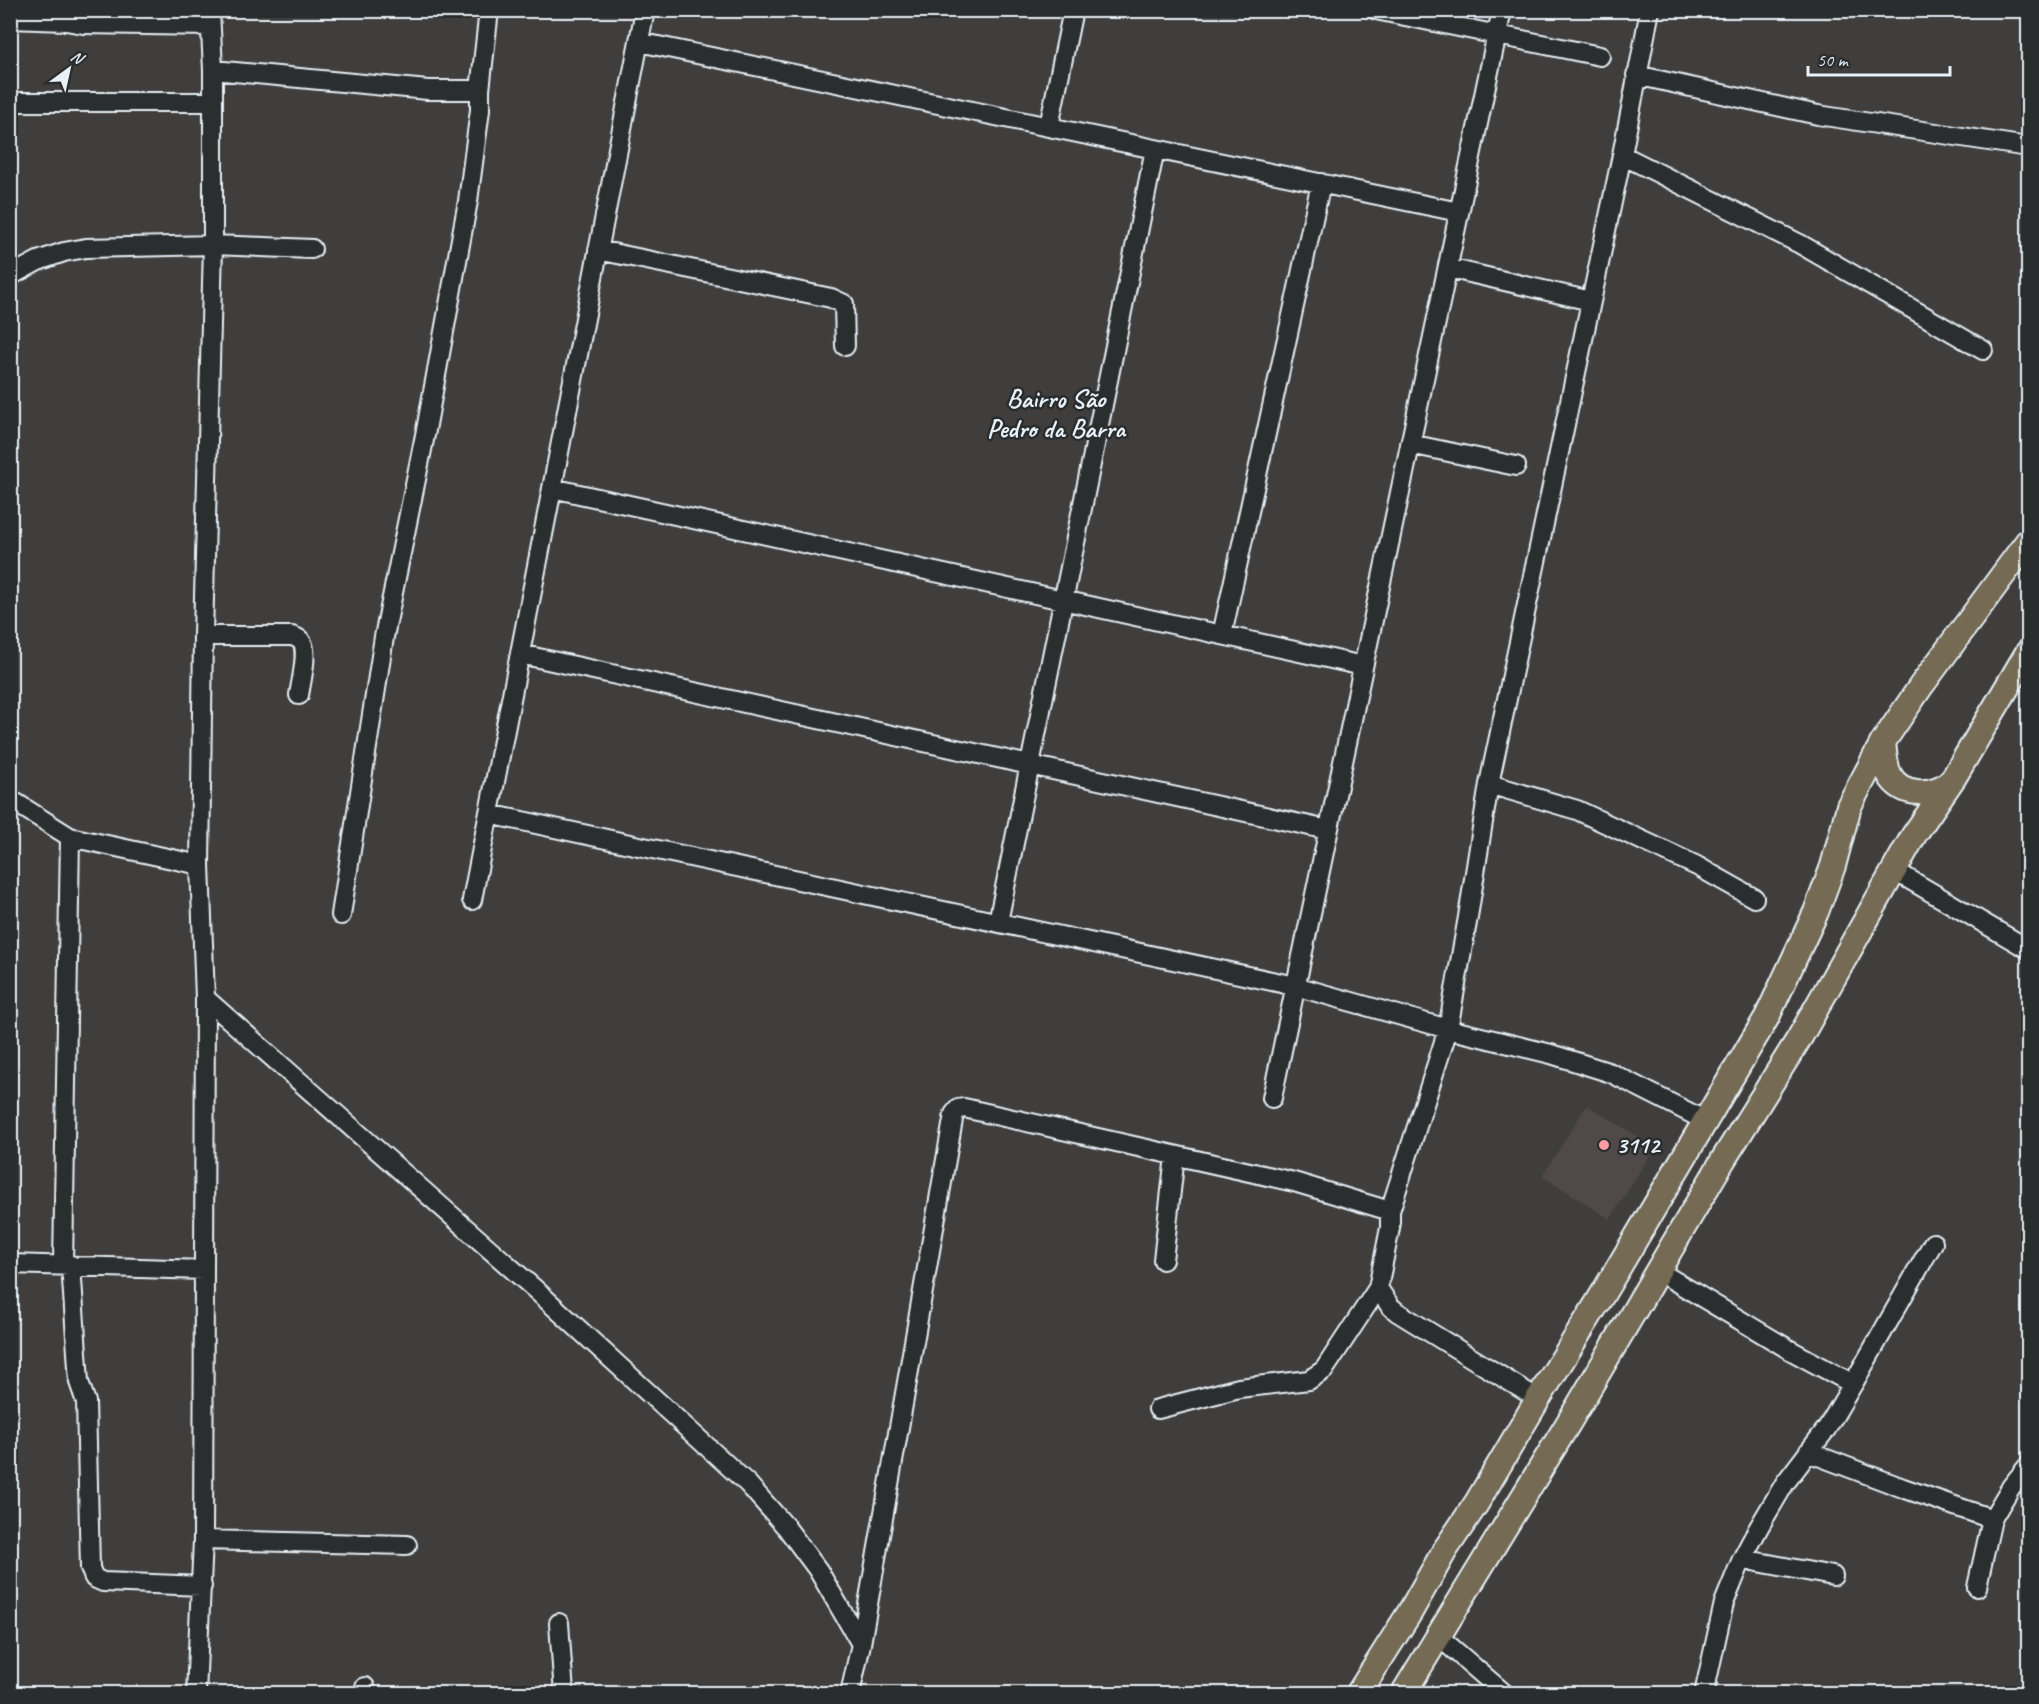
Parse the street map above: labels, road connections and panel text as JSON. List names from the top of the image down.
{
  "districts": ["Bairro São Pedro da Barra"],
  "places": ["3112"],
  "scale_bar": "50 m",
  "north": "top right"
}
